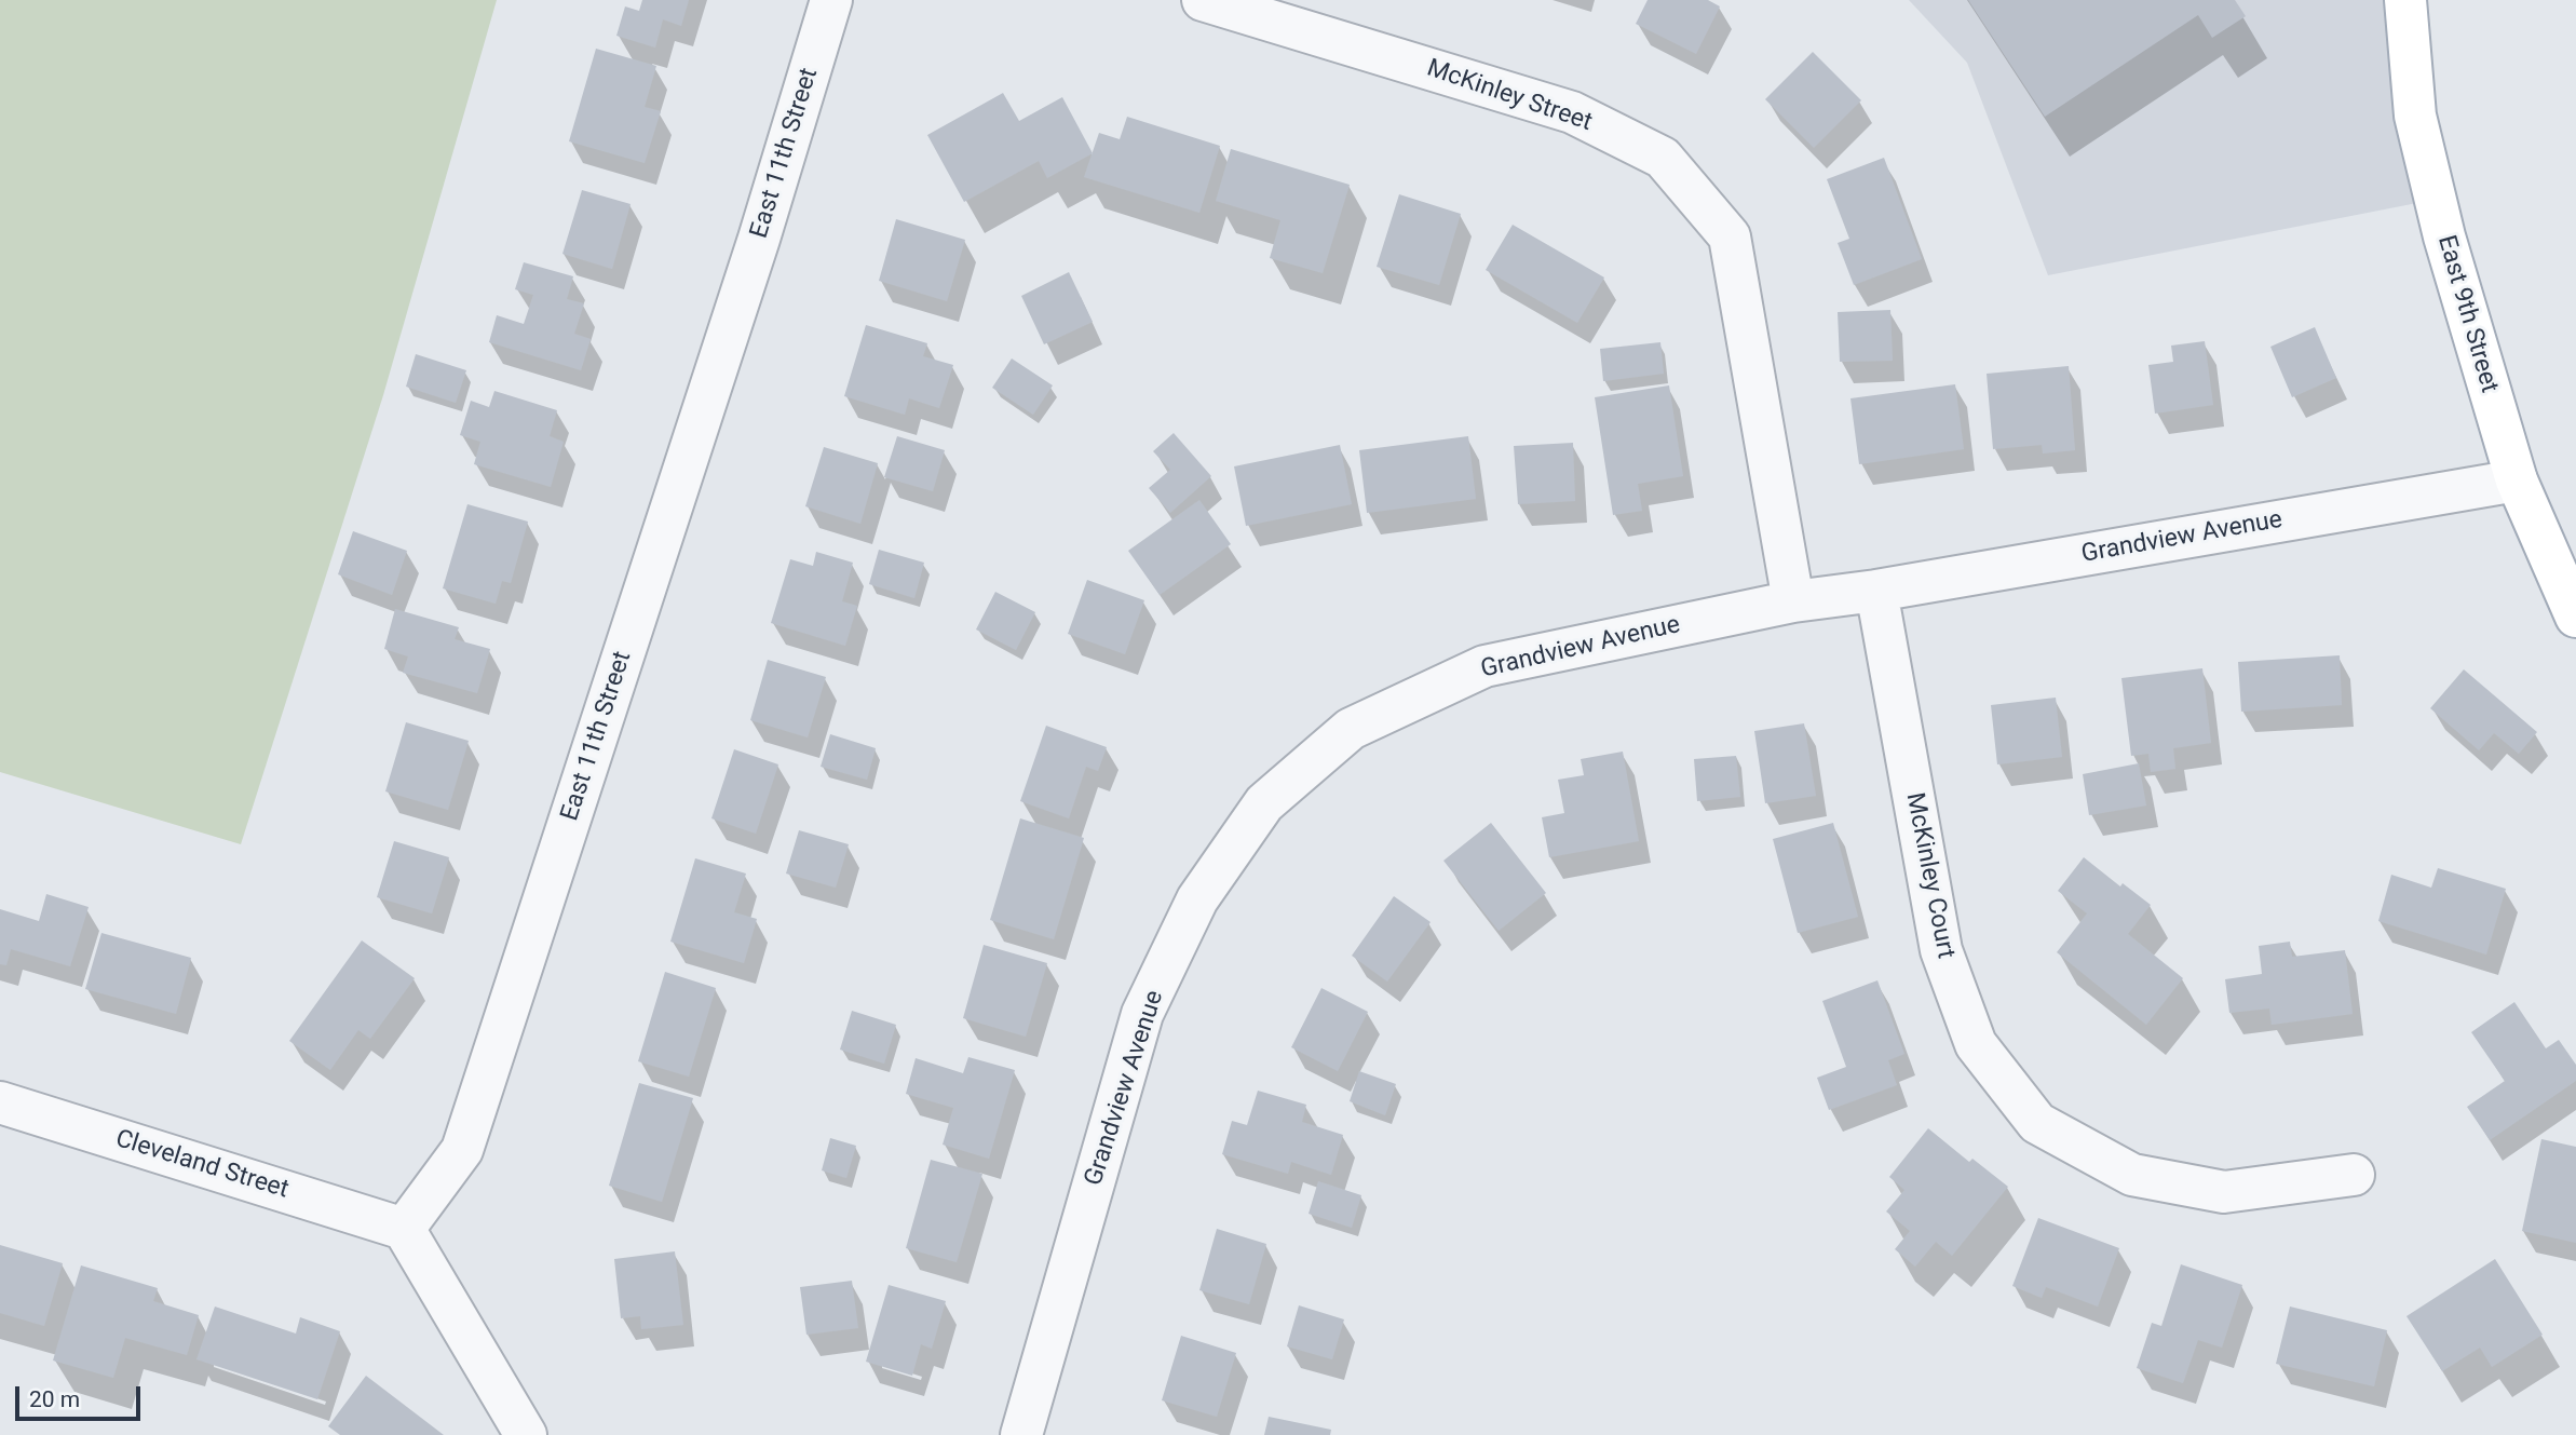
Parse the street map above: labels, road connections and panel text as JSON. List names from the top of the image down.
{
  "streets": {
    "main road": ["East 9th Street"],
    "street": [
      "McKinley Street",
      "East 11th Street",
      "Grandview Avenue",
      "McKinley Court",
      "Cleveland Street"
    ]
  },
  "crossings": [
    ["McKinley Street", "Grandview Avenue"],
    ["East 11th Street", "Cleveland Street"],
    ["East 9th Street", "Grandview Avenue"],
    ["Grandview Avenue", "McKinley Court"]
  ],
  "scale_bar": "20 m"
}
